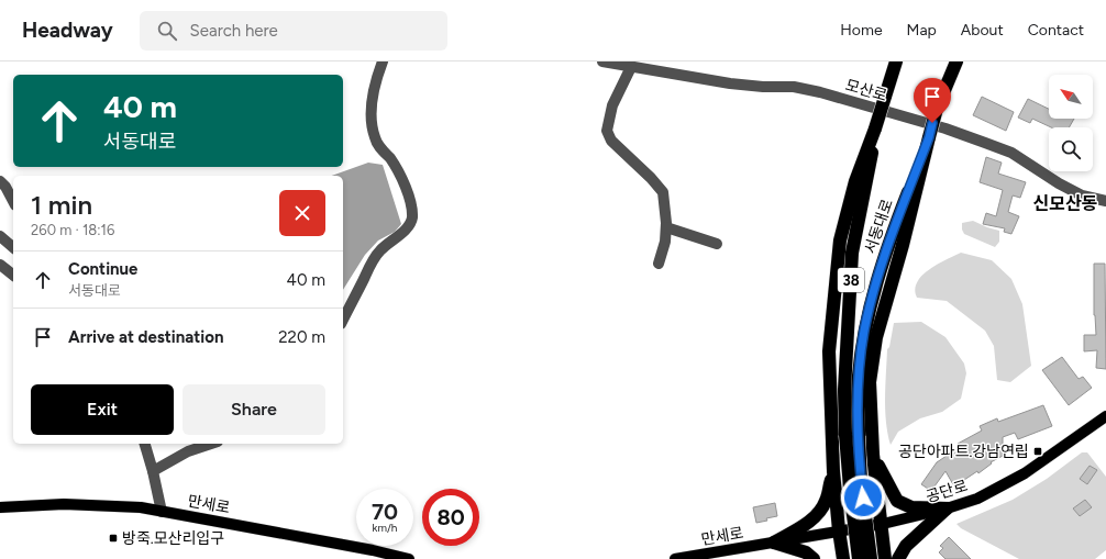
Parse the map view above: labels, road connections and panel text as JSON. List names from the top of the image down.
{
  "streets": {
    "highway": ["서동대로", "38"],
    "main road": ["공단로", "만세로"],
    "street": ["모산로"]
  },
  "crossings": [
    ["서동대로", "38"],
    ["공단로", "만세로"]
  ],
  "districts": ["신모산동"],
  "places": {
    "transit": ["공단아파트.강남연립", "방죽.모산리입구"]
  },
  "north": "top left",
  "page": {
    "header": "Headway",
    "search": "Search here",
    "nav": [
      "Home",
      "Map",
      "About",
      "Contact"
    ],
    "turn": ["40 m", "서동대로"],
    "heading": ["1 min", "260 m · 18:16"],
    "list": [
      {
        "name": "Continue",
        "note": "서동대로",
        "value": "40 m"
      },
      {
        "name": "Arrive at destination",
        "value": "220 m"
      }
    ],
    "buttons": ["Exit", "Share"],
    "speed": "70 km/h",
    "limit": "80"
  }
}
